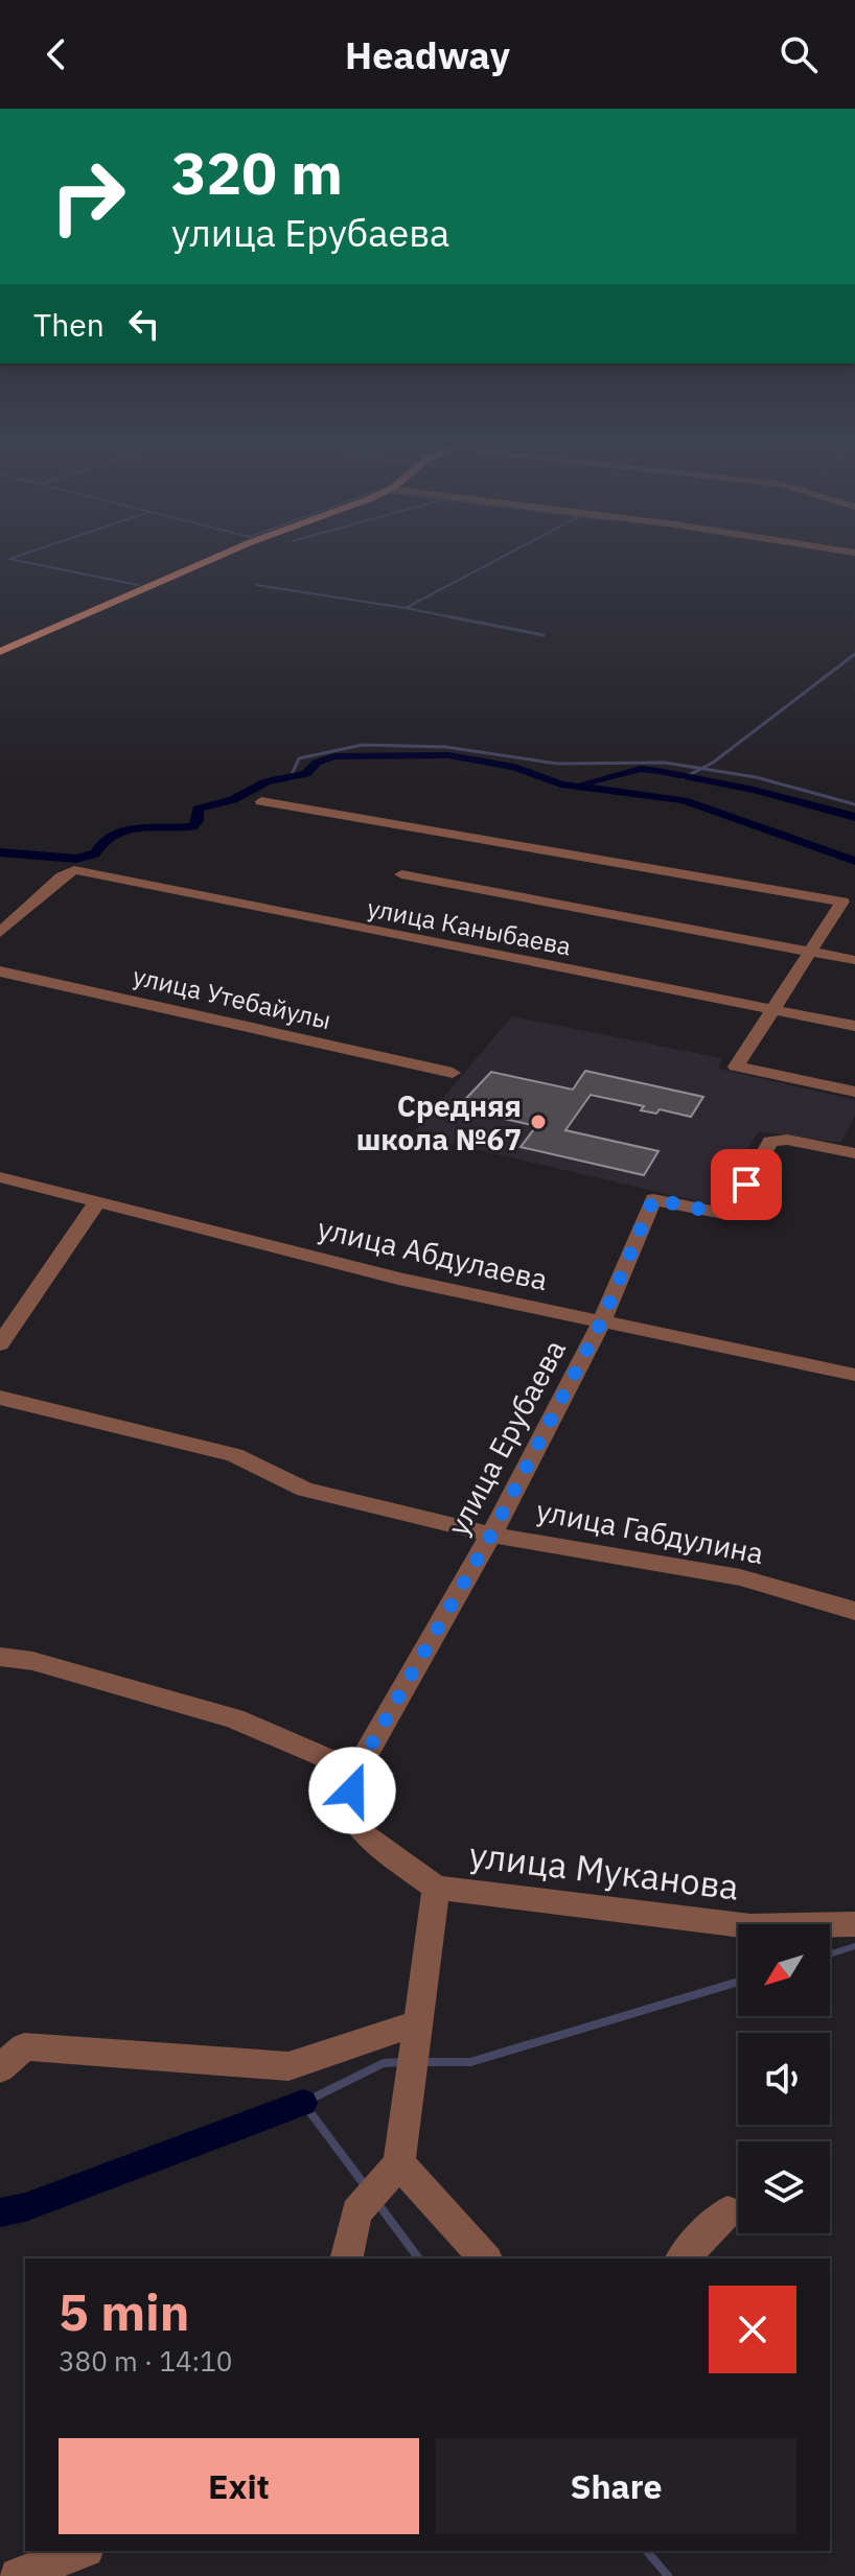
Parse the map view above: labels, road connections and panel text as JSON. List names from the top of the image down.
{
  "streets": {
    "street": [
      "улица Каныбаева",
      "улица Утебайулы",
      "улица Абдулаева",
      "улица Ерубаева",
      "улица Габдулина",
      "улица Муканова"
    ]
  },
  "crossings": [
    ["улица Абдулаева", "улица Ерубаева"],
    ["улица Ерубаева", "улица Габдулина"],
    ["улица Ерубаева", "улица Муканова"]
  ],
  "places": ["Средняя школа №67"],
  "north": "bottom left",
  "page": {
    "header": "Headway",
    "turn": ["320 m", "улица Ерубаева"],
    "then": "Then",
    "heading": ["5 min", "380 m · 14:10"],
    "buttons": ["Exit", "Share"]
  }
}
